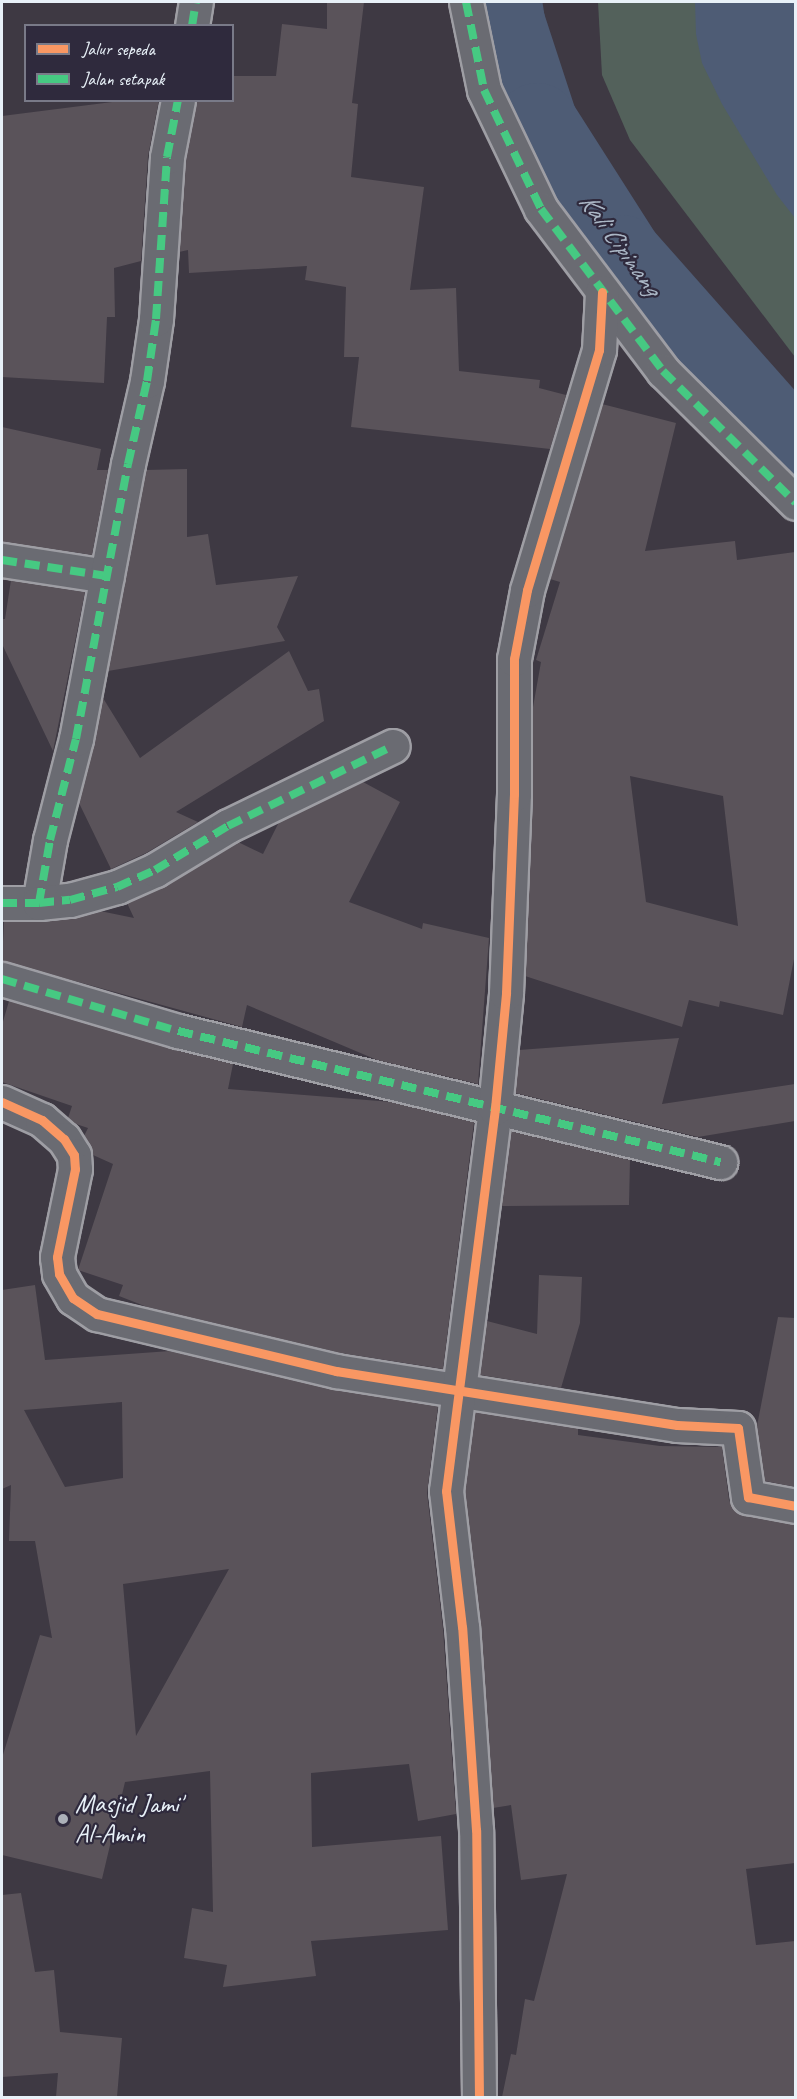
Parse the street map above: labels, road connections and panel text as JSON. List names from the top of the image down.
{
  "water": ["Kali Cipinang"],
  "places": ["Masjid Jami' Al-Amin"],
  "legend": ["Jalur sepeda", "Jalan setapak"]
}
